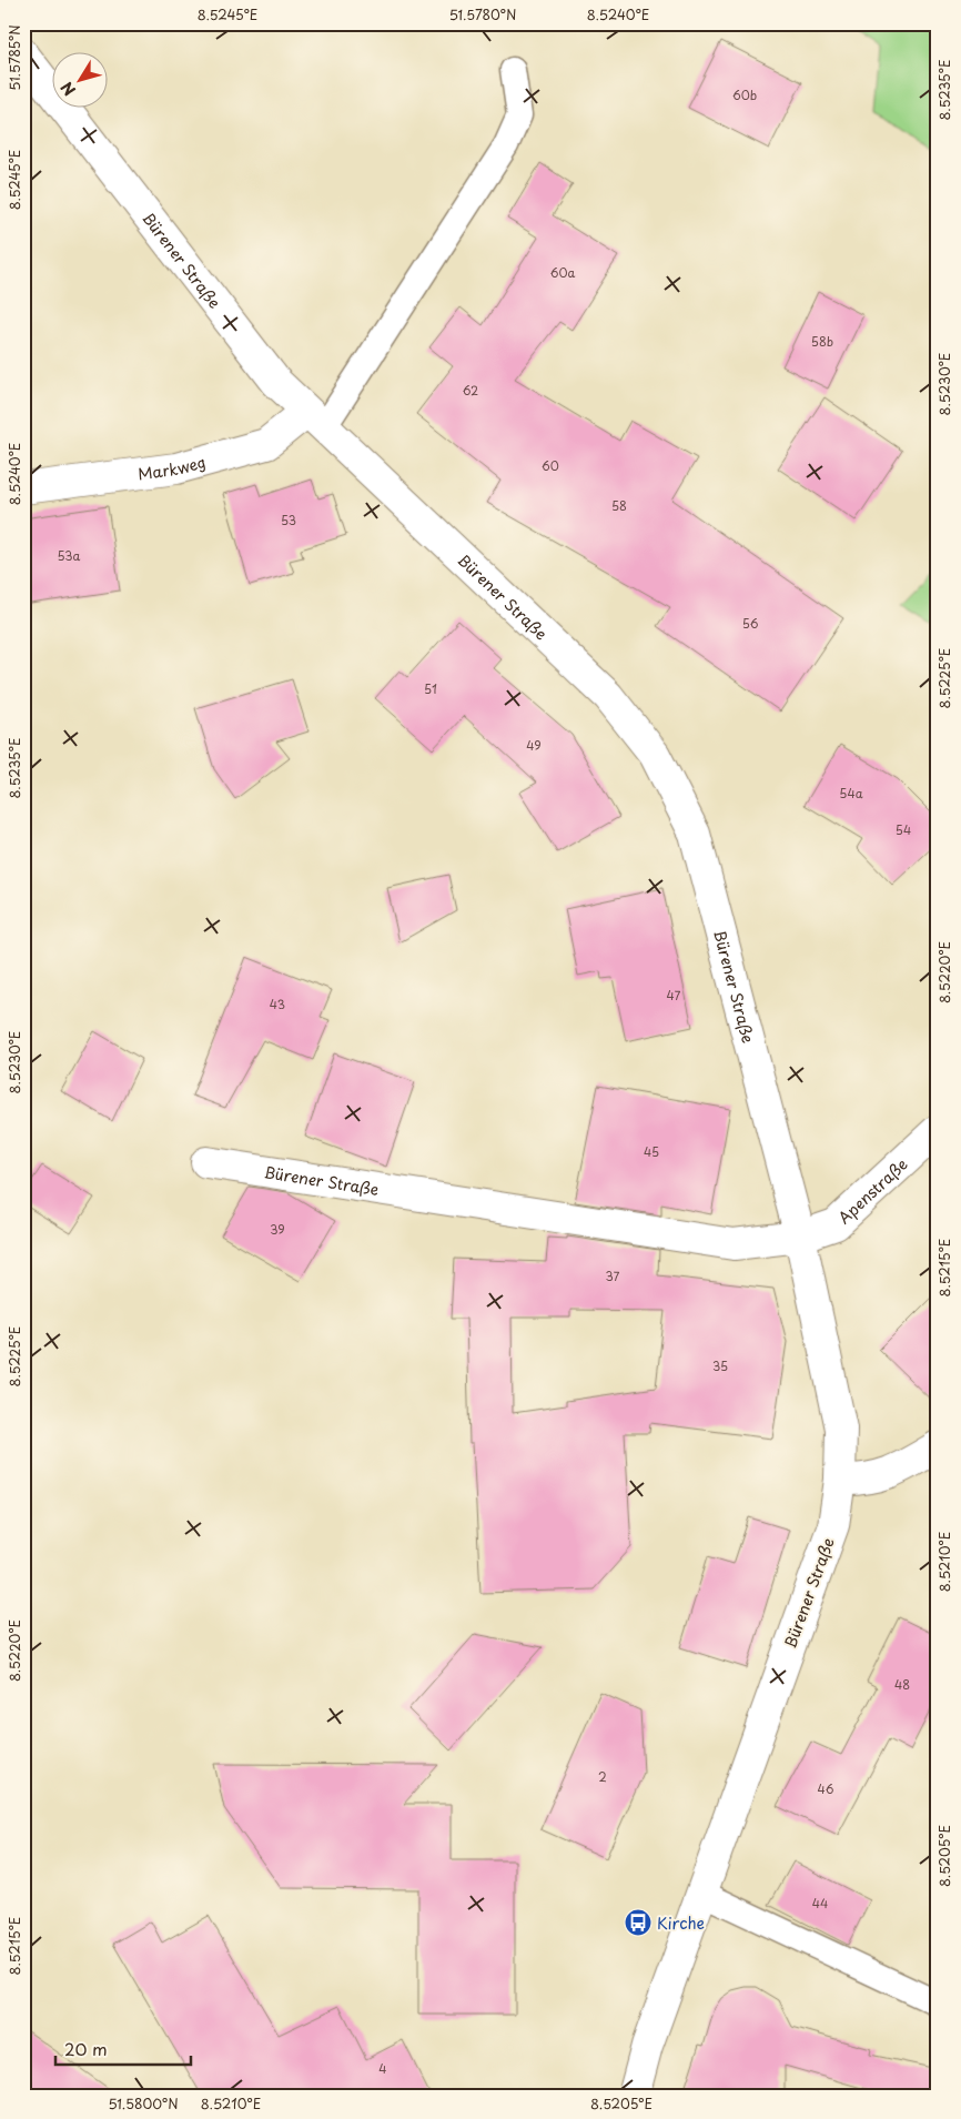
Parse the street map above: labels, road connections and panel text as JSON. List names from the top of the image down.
{
  "streets": {
    "street": ["Bürener Straße", "Markweg", "Apenstraße"]
  },
  "crossings": [
    ["Bürener Straße", "Markweg"],
    ["Bürener Straße", "Apenstraße"]
  ],
  "places": {
    "bus stop": ["Kirche"]
  },
  "house_numbers": [
    "60b",
    "60a",
    "58b",
    "62",
    "60",
    "58",
    "53",
    "53a",
    "56",
    "51",
    "49",
    "54a",
    "54",
    "47",
    "43",
    "45",
    "39",
    "37",
    "35",
    "48",
    "2",
    "46",
    "44",
    "4"
  ],
  "scale_bar": "20 m",
  "north": "bottom left",
  "coordinates": [
    "8.5245°E",
    "51.5780°N",
    "8.5240°E",
    "51.5785°N",
    "8.5235°E",
    "8.5230°E",
    "8.5225°E",
    "8.5220°E",
    "8.5215°E",
    "8.5210°E",
    "8.5205°E",
    "51.5800°N"
  ]
}
